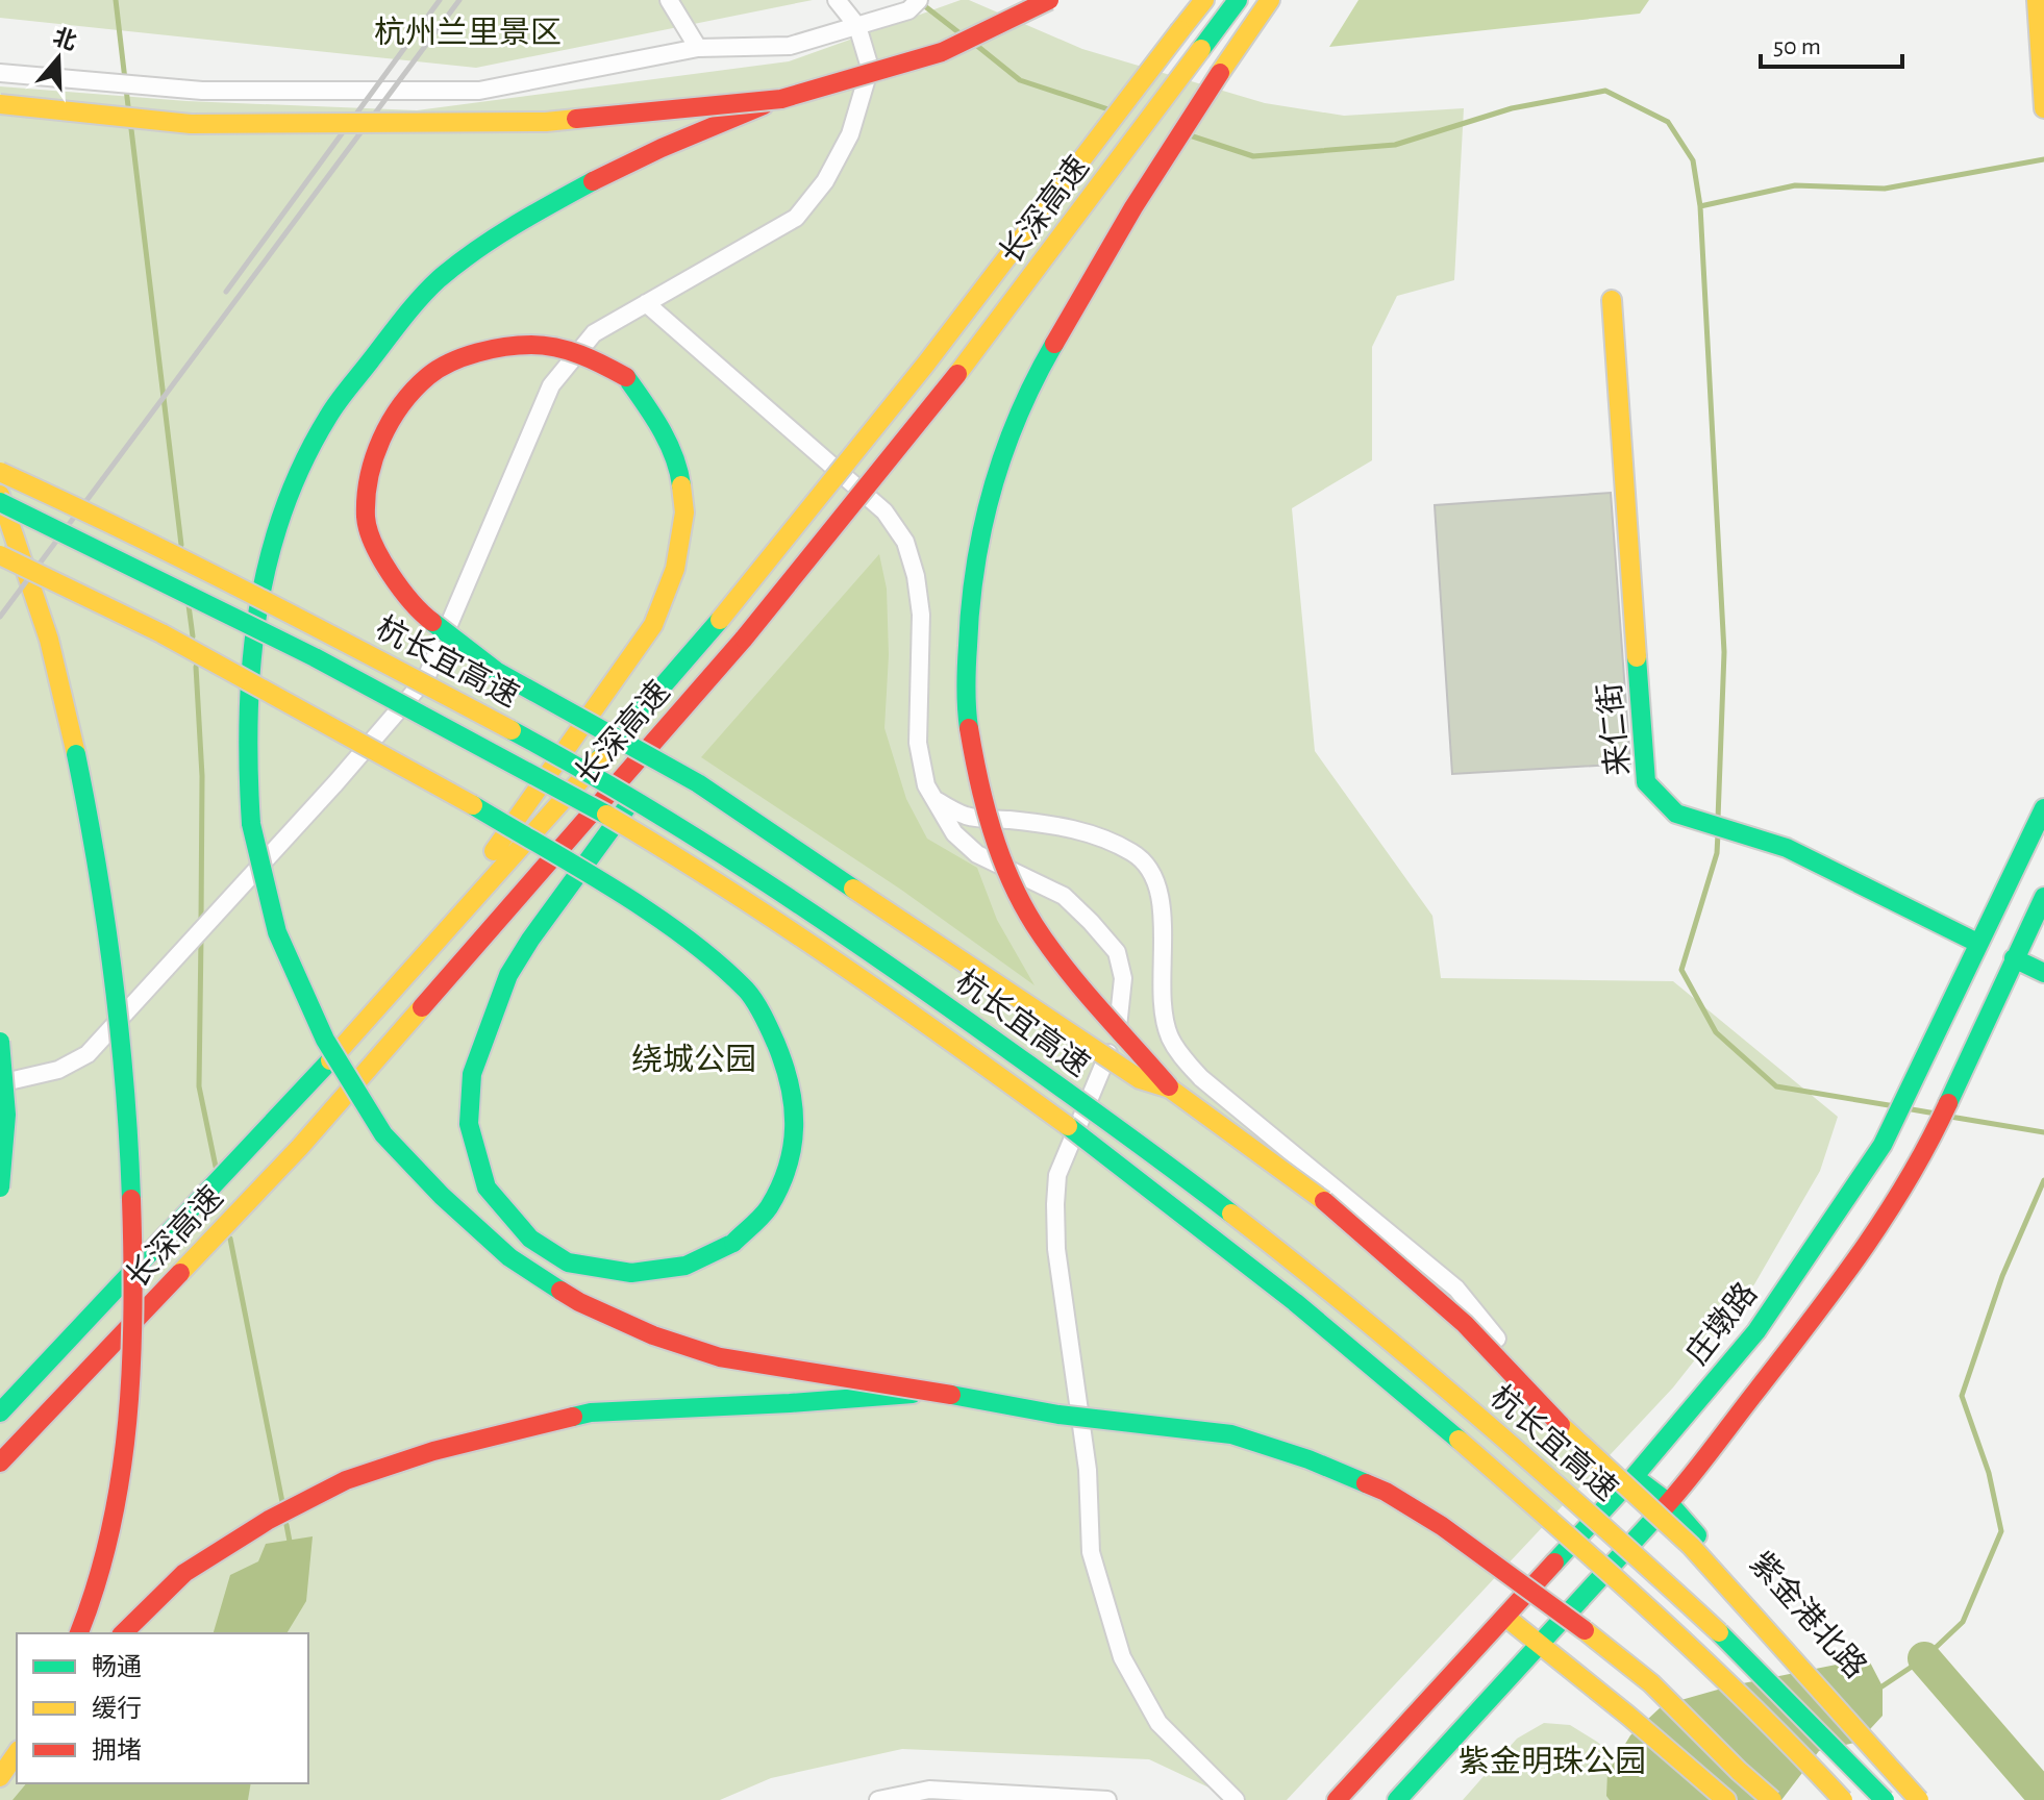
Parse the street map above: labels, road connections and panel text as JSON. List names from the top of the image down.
{
  "streets": {
    "main road": [
      "长深高速",
      "杭长宜高速",
      "来仁街",
      "庄墩路",
      "紫金港北路"
    ]
  },
  "crossings": [
    ["来仁街", "庄墩路"],
    ["庄墩路", "紫金港北路"]
  ],
  "parks": ["杭州兰里景区", "绕城公园", "紫金明珠公园"],
  "legend": ["畅通", "缓行", "拥堵"],
  "scale_bar": "50 m",
  "north": "top"
}
